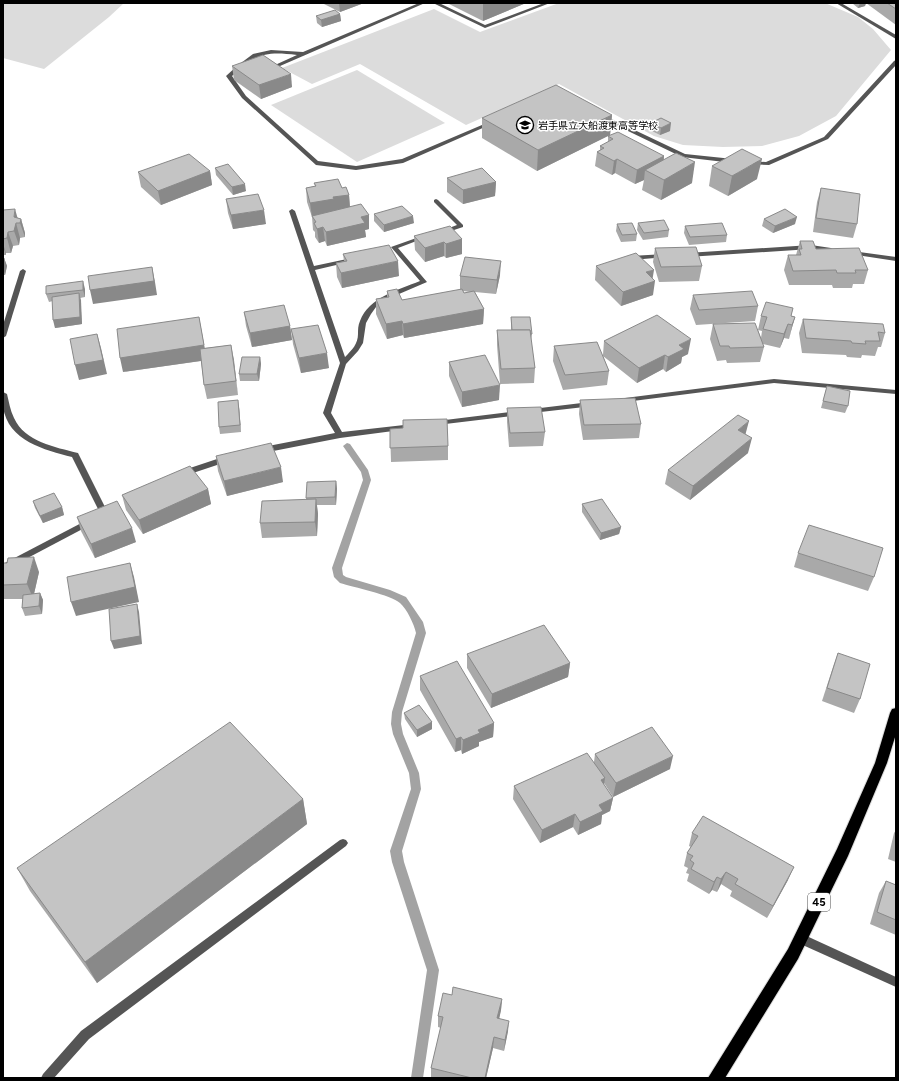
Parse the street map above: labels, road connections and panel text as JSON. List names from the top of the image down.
{
  "streets": {
    "highway": ["45"]
  },
  "places": {
    "school or university": ["岩手県立大船渡東高等学校"]
  }
}
